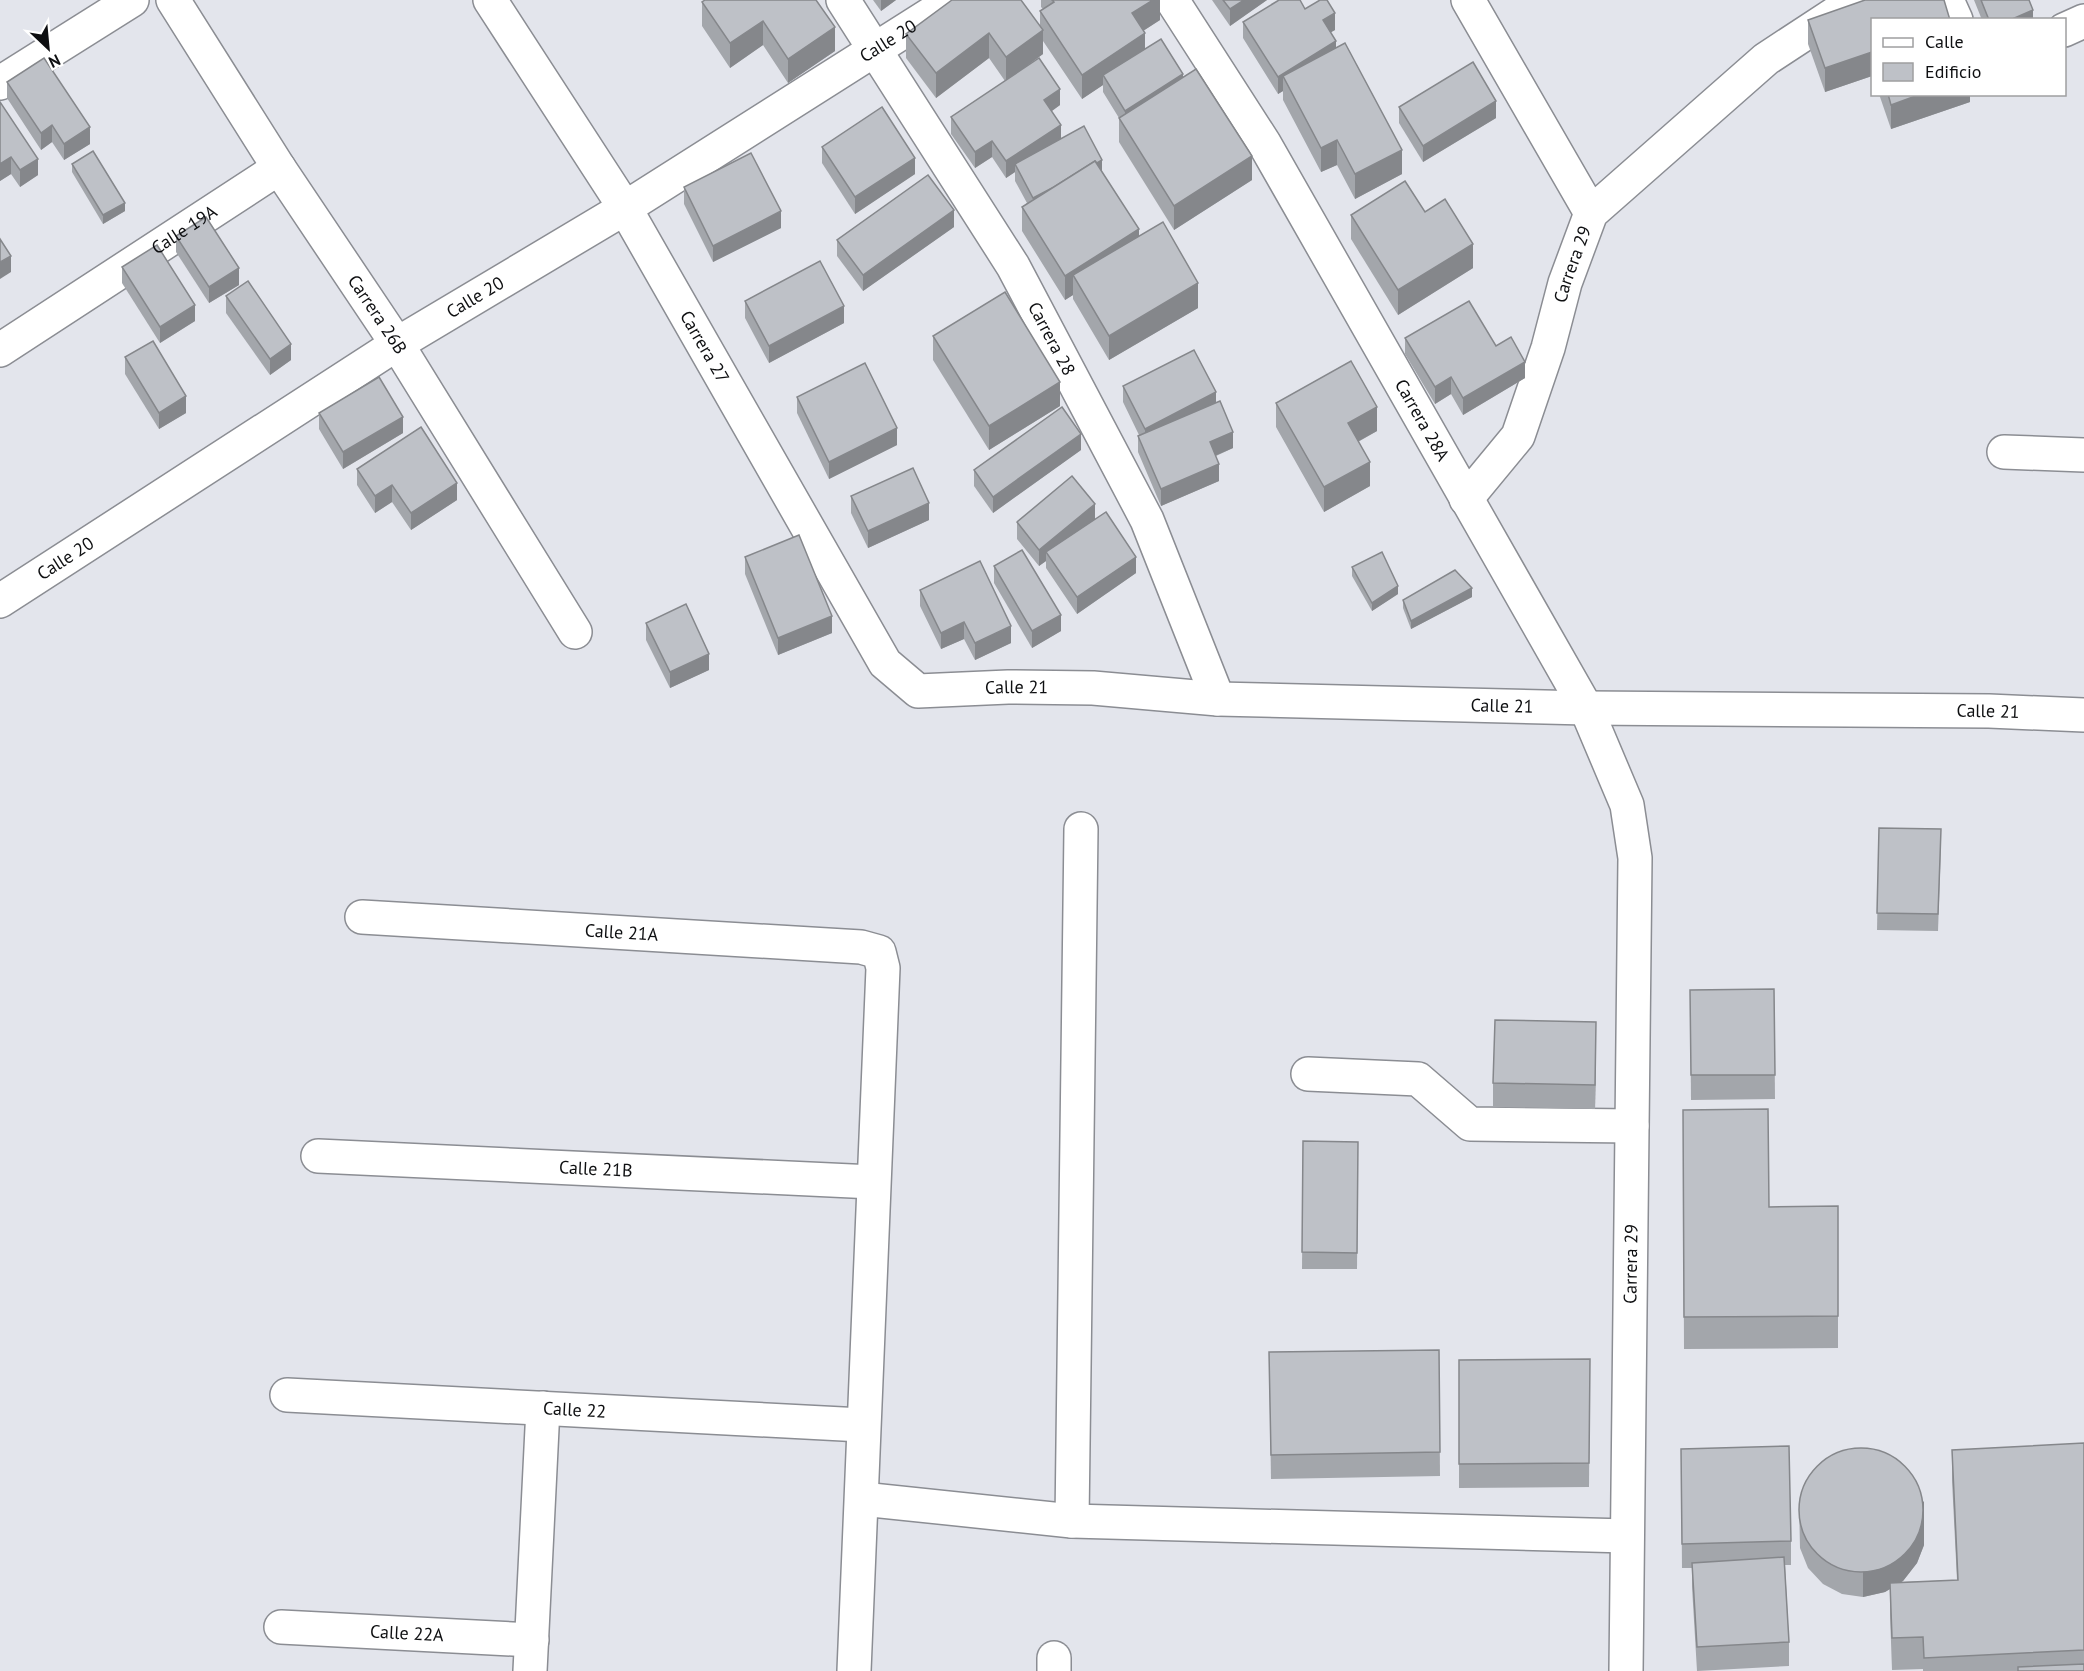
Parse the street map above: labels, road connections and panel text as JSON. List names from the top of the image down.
{
  "streets": {
    "street": [
      "Calle 20",
      "Calle 19A",
      "Carrera 29",
      "Carrera 26B",
      "Carrera 28",
      "Carrera 27",
      "Carrera 28A",
      "Calle 21",
      "Calle 21A",
      "Calle 21B",
      "Calle 22",
      "Calle 22A"
    ]
  },
  "crossings": [
    ["Calle 20", "Carrera 26B"],
    ["Calle 20", "Carrera 28"],
    ["Calle 20", "Carrera 27"],
    ["Calle 19A", "Carrera 26B"],
    ["Carrera 29", "Carrera 28A"],
    ["Carrera 28", "Calle 21"],
    ["Carrera 27", "Calle 21"],
    ["Carrera 28A", "Calle 21"],
    ["Calle 21A", "Calle 21B"]
  ],
  "legend": ["Calle", "Edificio"],
  "north": "bottom right"
}
